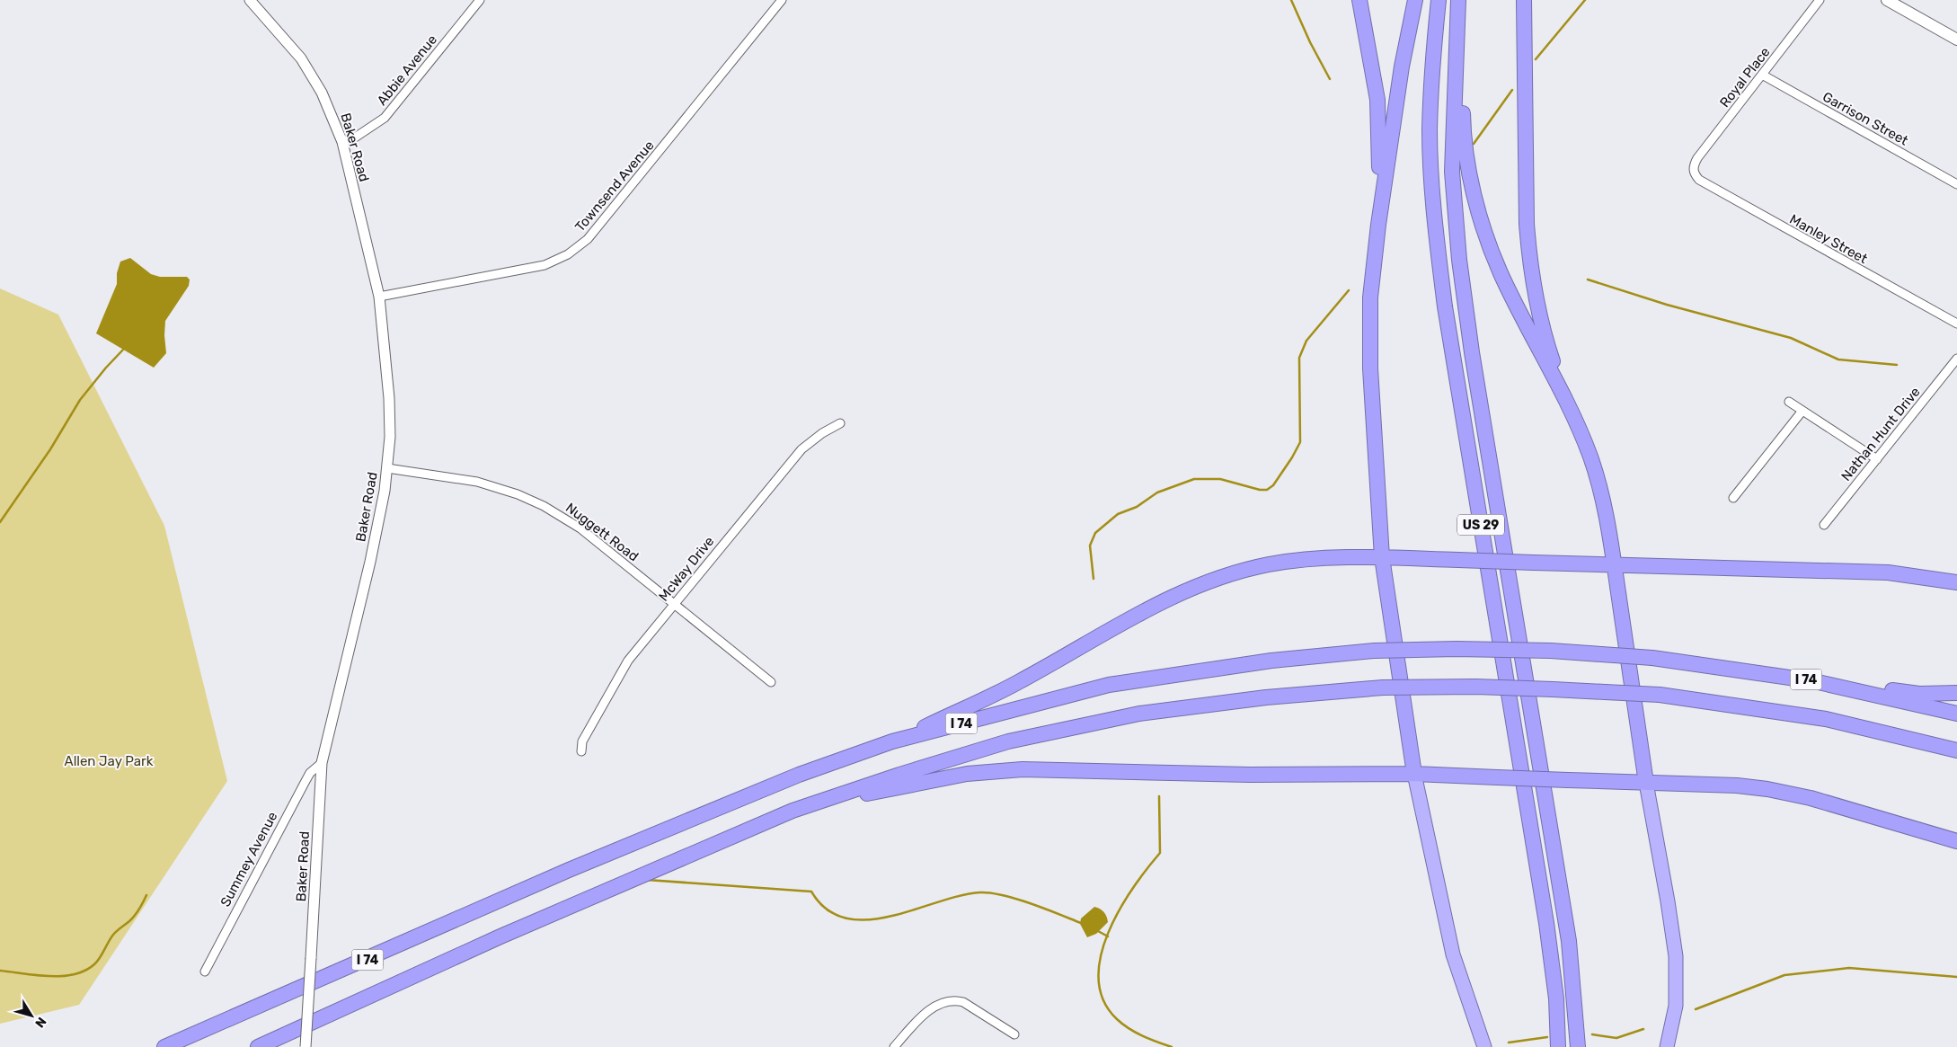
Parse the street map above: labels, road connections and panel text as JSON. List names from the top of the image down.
{
  "streets": {
    "highway": ["US 29", "I 74"],
    "street": [
      "Abbie Avenue",
      "Royal Place",
      "Garrison Street",
      "Baker Road",
      "Townsend Avenue",
      "Manley Street",
      "Nathan Hunt Drive",
      "Nuggett Road",
      "McWay Drive",
      "Summey Avenue"
    ]
  },
  "crossings": [
    ["Abbie Avenue", "Baker Road"],
    ["Royal Place", "Garrison Street"],
    ["Royal Place", "Manley Street"],
    ["Baker Road", "Townsend Avenue"],
    ["Baker Road", "Nuggett Road"],
    ["Baker Road", "Summey Avenue"],
    ["Nuggett Road", "McWay Drive"]
  ],
  "parks": ["Allen Jay Park"],
  "north": "bottom right"
}
